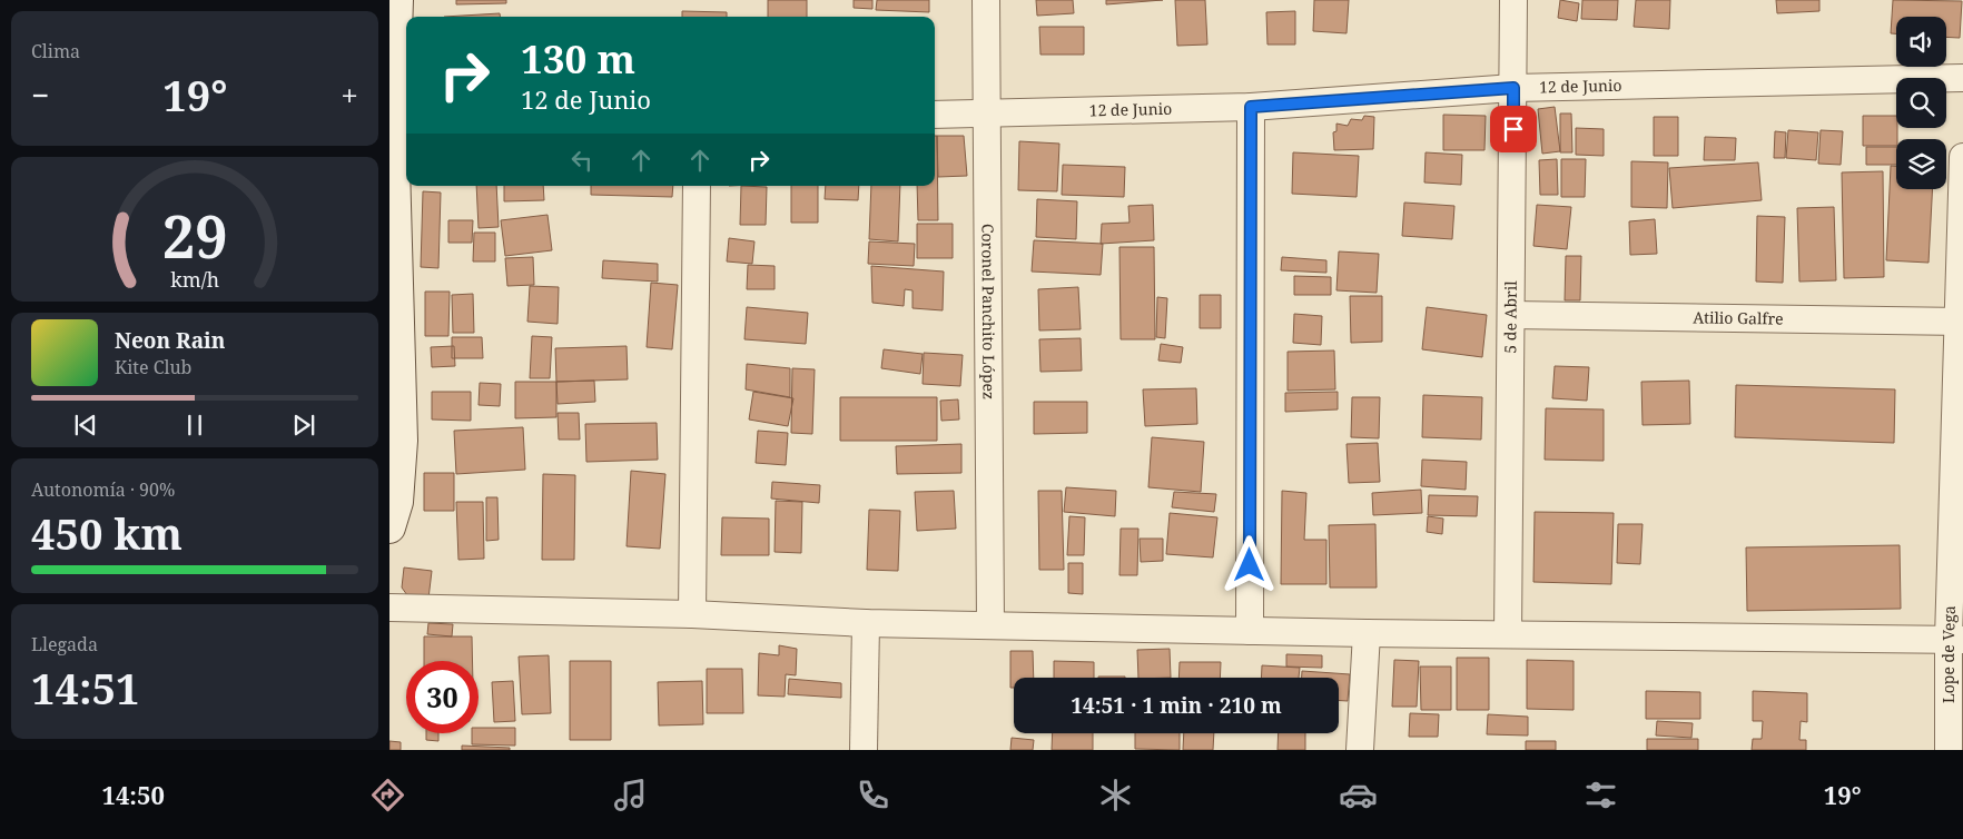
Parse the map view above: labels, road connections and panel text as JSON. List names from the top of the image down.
{
  "streets": {
    "street": [
      "12 de Junio",
      "Coronel Panchito López",
      "5 de Abril",
      "Atilio Galfre",
      "Lope de Vega"
    ]
  },
  "crossings": [
    ["12 de Junio", "Coronel Panchito López"],
    ["12 de Junio", "5 de Abril"],
    ["5 de Abril", "Atilio Galfre"],
    ["Atilio Galfre", "Lope de Vega"]
  ],
  "page": {
    "tile": [
      "Clima",
      ["Autonomía · 90%", "450 km"],
      ["Llegada", "14:51"]
    ],
    "turn": ["130 m", "12 de Junio"],
    "heat": ["−", "19°", "+"],
    "song": ["Neon Rain", "Kite Club"],
    "limit": "30",
    "trip": "14:51 · 1 min · 210 m",
    "tabs": ["14:50", "19°"],
    "gauge": ["29", "km/h"]
  }
}
